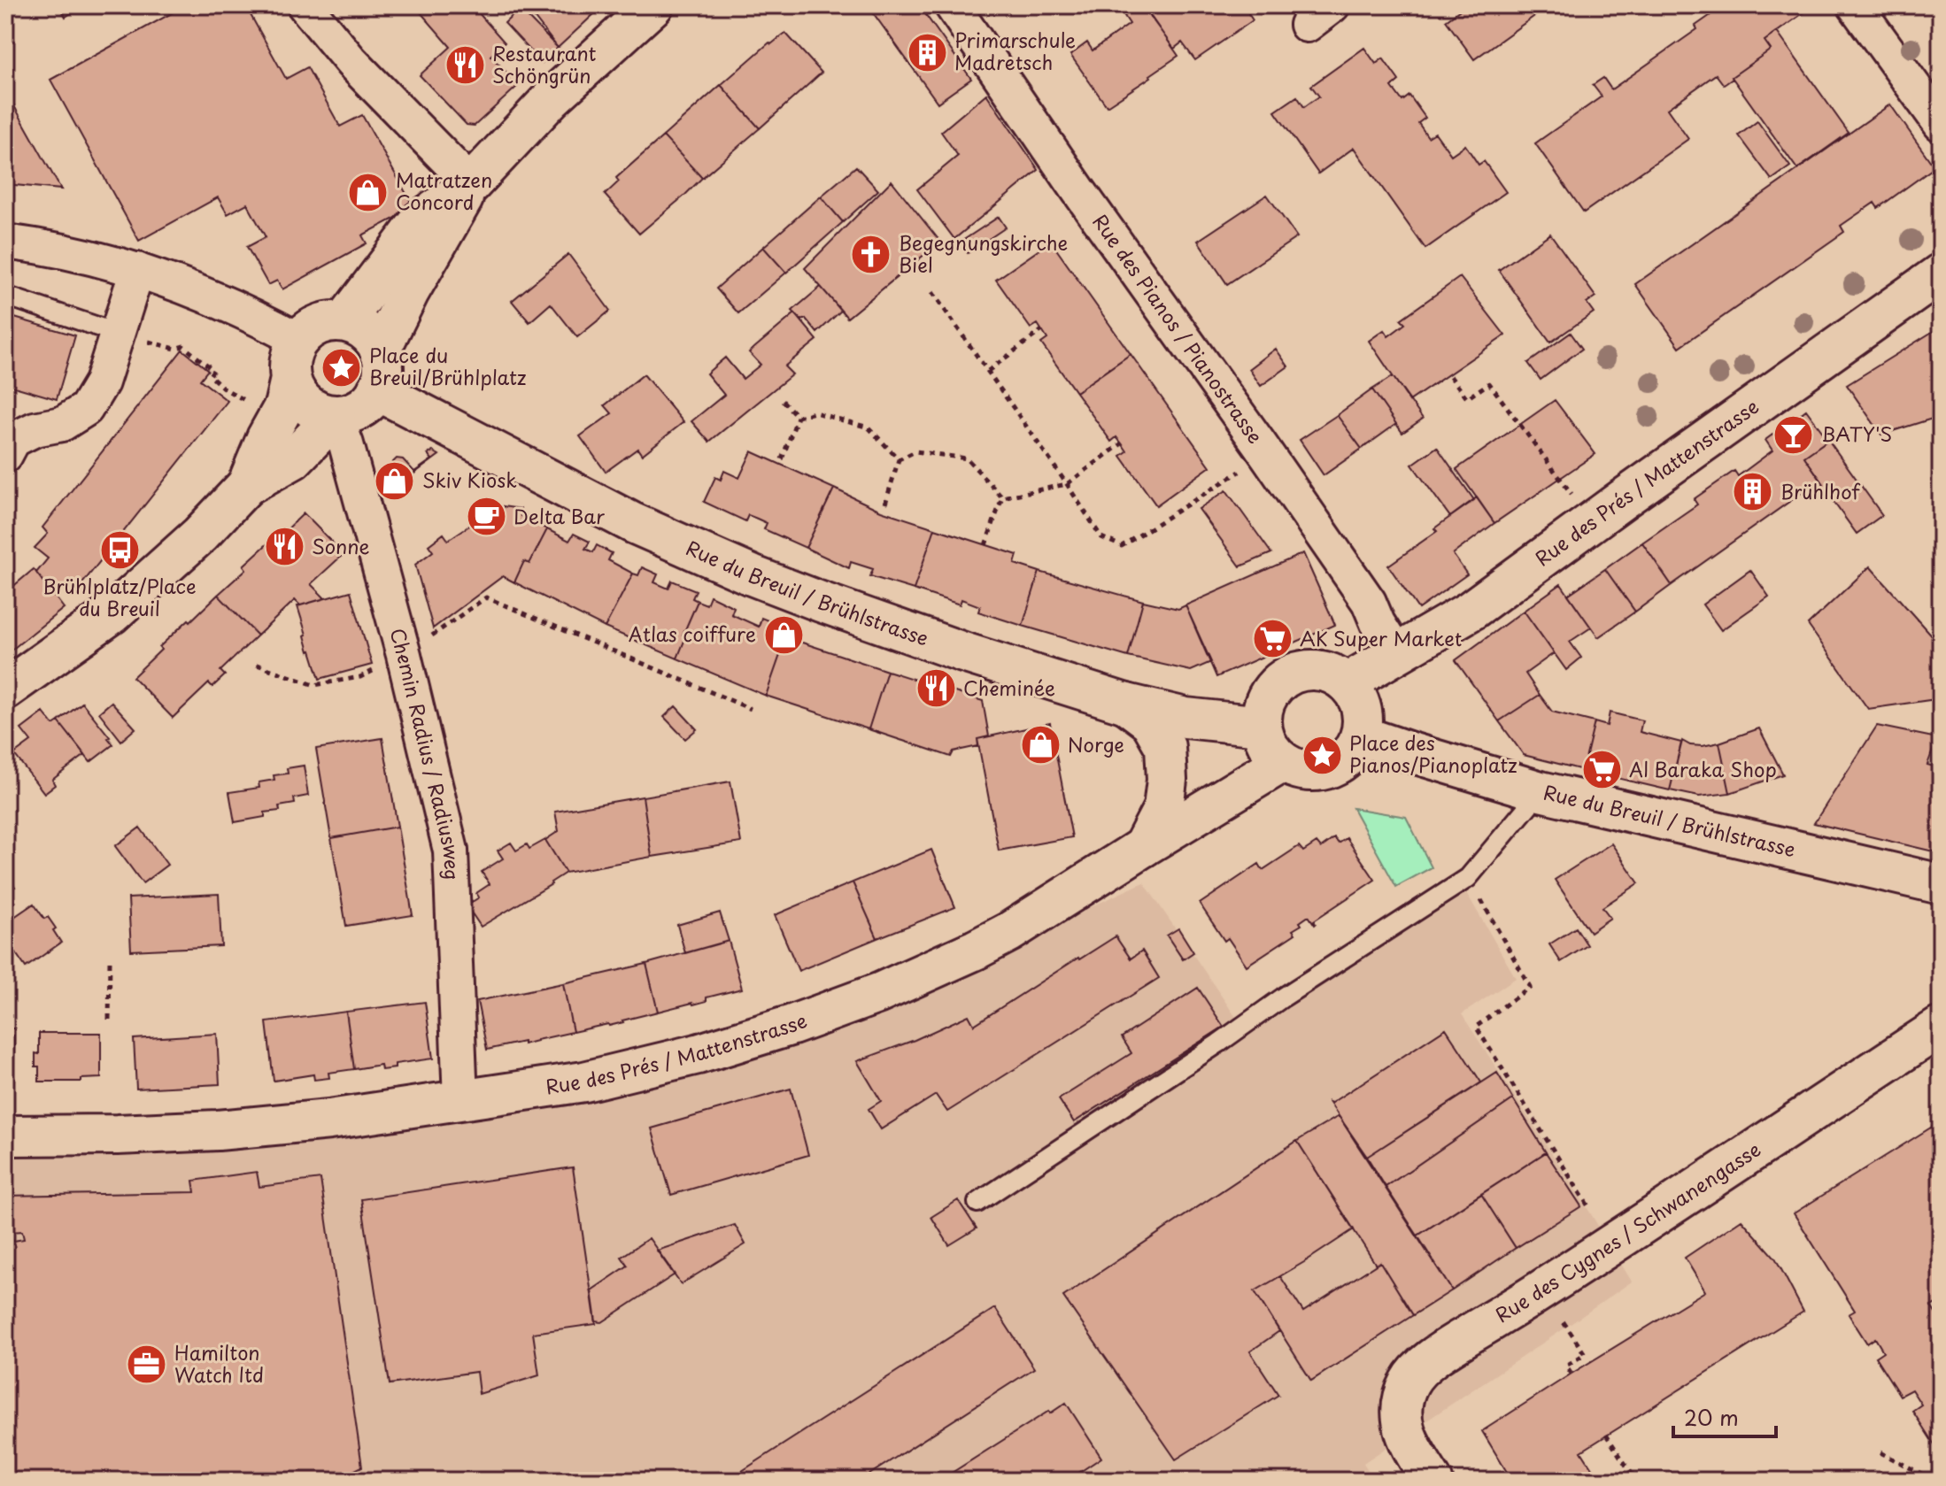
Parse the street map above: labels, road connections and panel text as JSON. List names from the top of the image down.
{
  "streets": {
    "street": [
      "Rue des Pianos / Pianostrasse",
      "Rue des Prés / Mattenstrasse",
      "Rue du Breuil / Brühlstrasse",
      "Chemin Radius / Radiusweg",
      "Rue des Cygnes / Schwanengasse"
    ]
  },
  "crossings": [
    ["Rue des Pianos / Pianostrasse", "Rue des Prés / Mattenstrasse"],
    ["Rue des Prés / Mattenstrasse", "Rue du Breuil / Brühlstrasse"],
    ["Rue des Prés / Mattenstrasse", "Chemin Radius / Radiusweg"],
    ["Rue du Breuil / Brühlstrasse", "Chemin Radius / Radiusweg"]
  ],
  "places": {
    "building": ["Primarschule Madretsch", "Brühlhof"],
    "restaurant": ["Restaurant Schöngrün", "Sonne", "Cheminée"],
    "shop": [
      "Matratzen Concord",
      "Skiv Kiosk",
      "Atlas coiffure",
      "Norge"
    ],
    "church": ["Begegnungskirche Biel"],
    "place": ["Place du Breuil/Brühlplatz", "Place des Pianos/Pianoplatz"],
    "bar": ["BATY'S"],
    "cafe": ["Delta Bar"],
    "bus stop": ["Brühlplatz/Place du Breuil"],
    "supermarket": ["AK Super Market", "Al Baraka Shop"],
    "office": ["Hamilton Watch ltd"]
  },
  "scale_bar": "20 m"
}
